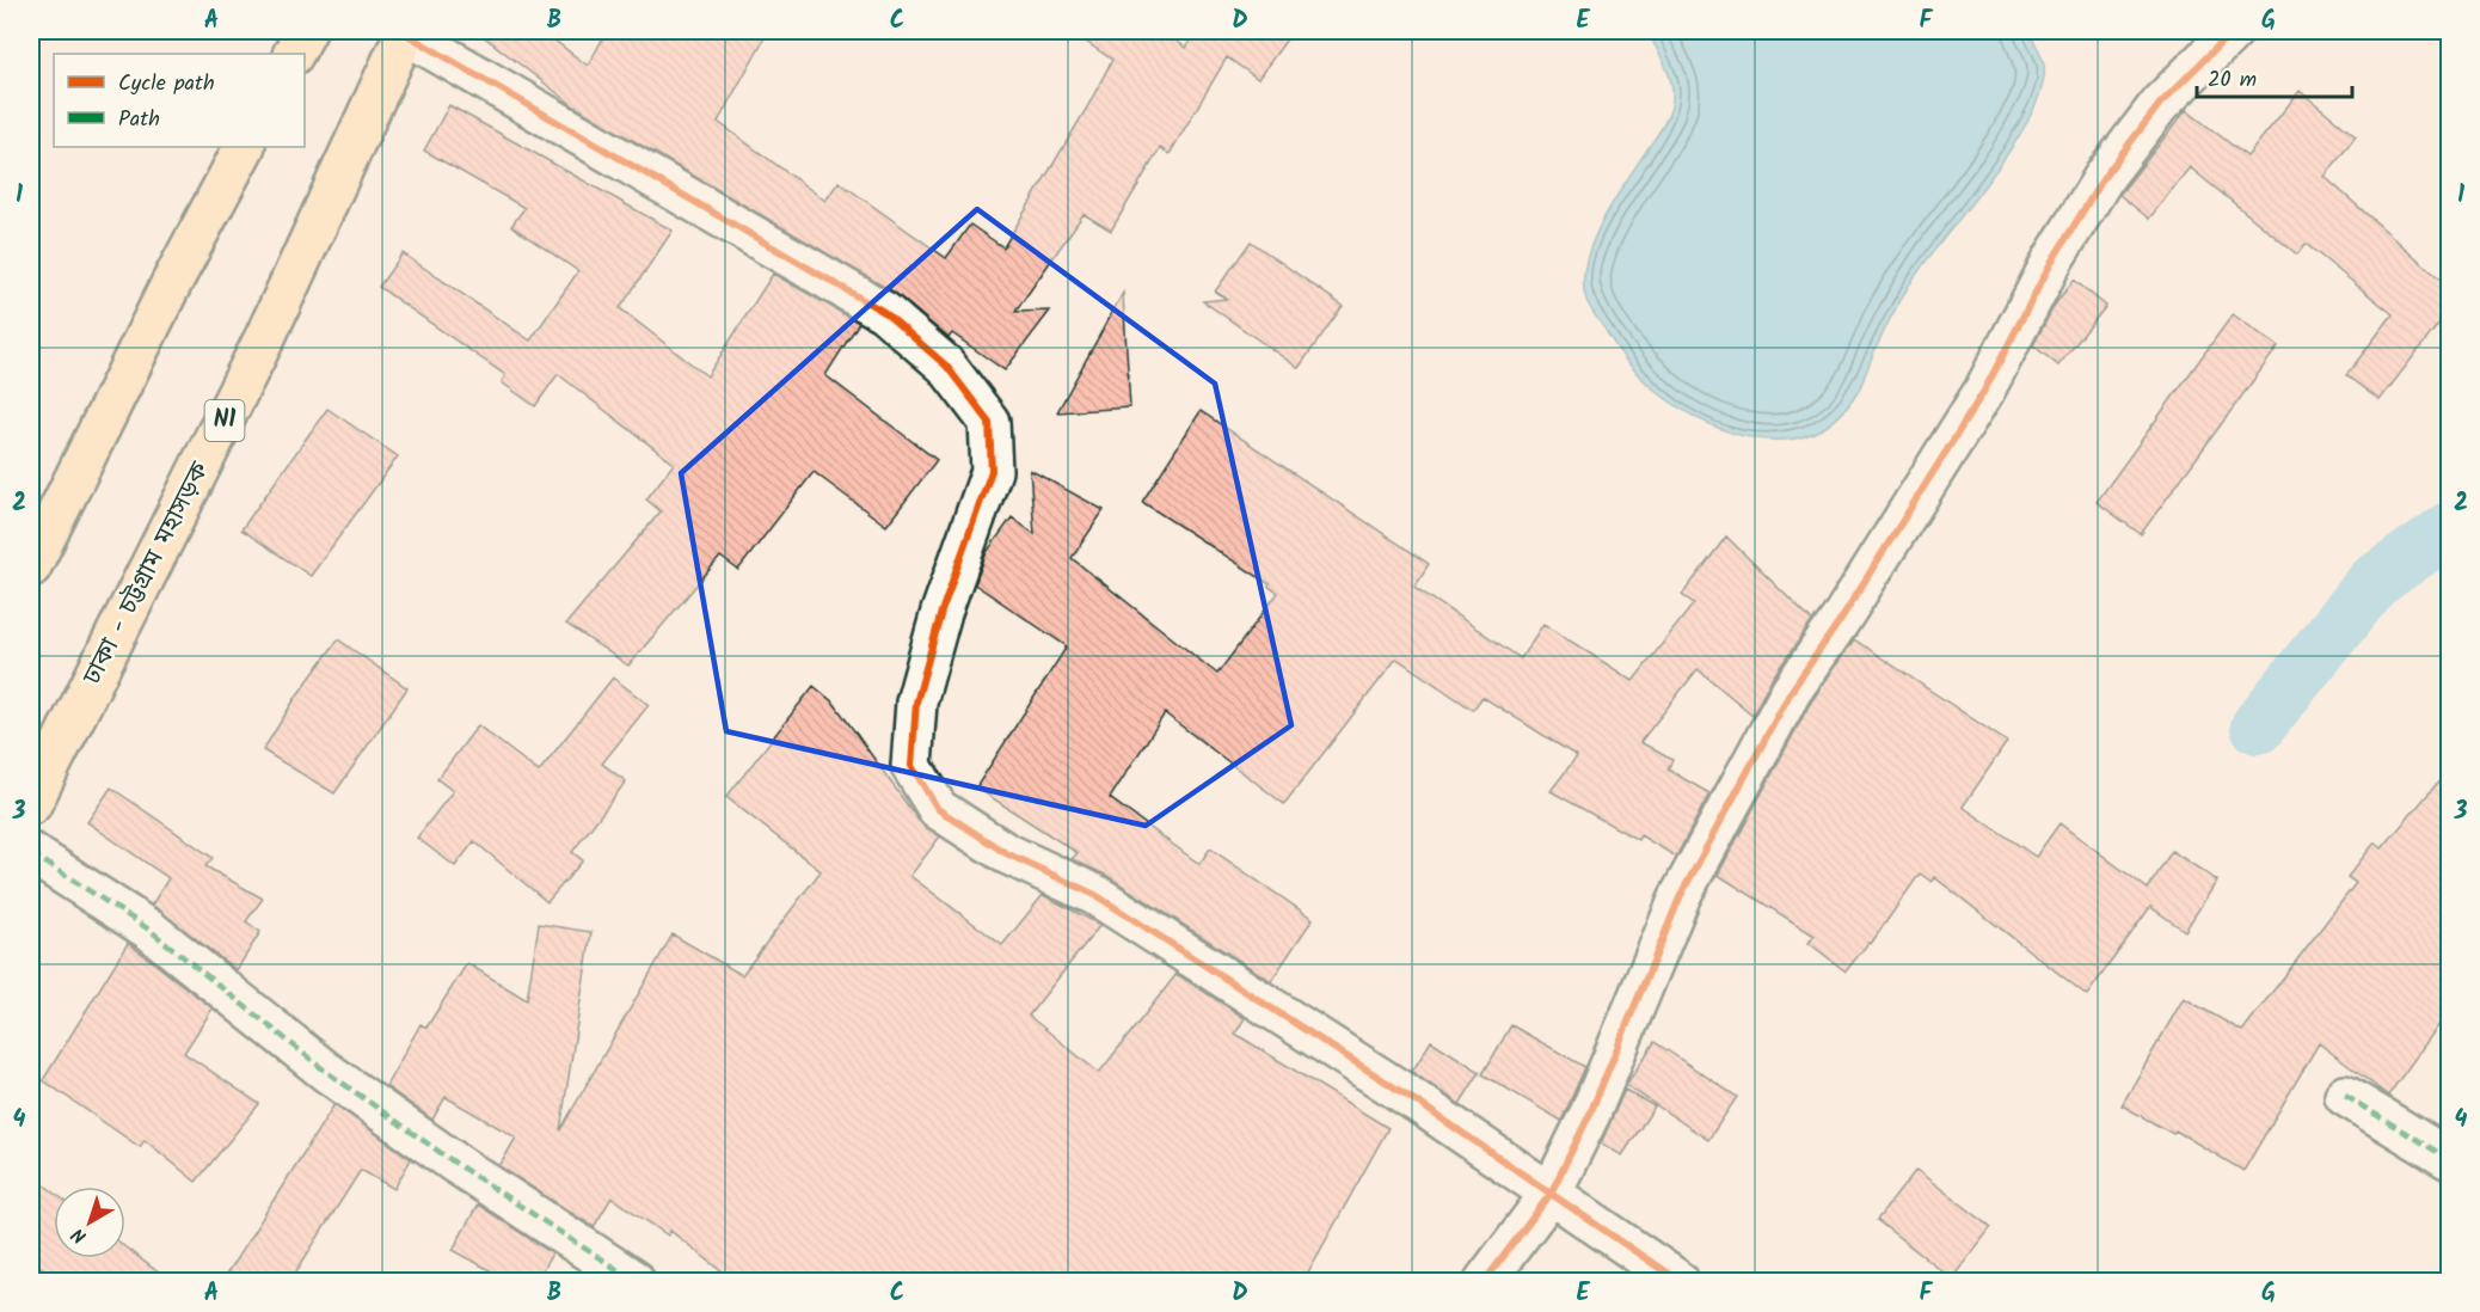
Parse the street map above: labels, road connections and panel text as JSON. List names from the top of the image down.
{
  "streets": {
    "highway": ["N1", "ঢাকা - চট্টগ্রাম মহাসড়ক"]
  },
  "legend": ["Cycle path", "Path"],
  "scale_bar": "20 m",
  "north": "bottom left",
  "grid": {
    "columns": [
      "A",
      "B",
      "C",
      "D",
      "E",
      "F",
      "G"
    ],
    "rows": [
      "1",
      "2",
      "3",
      "4"
    ]
  }
}
